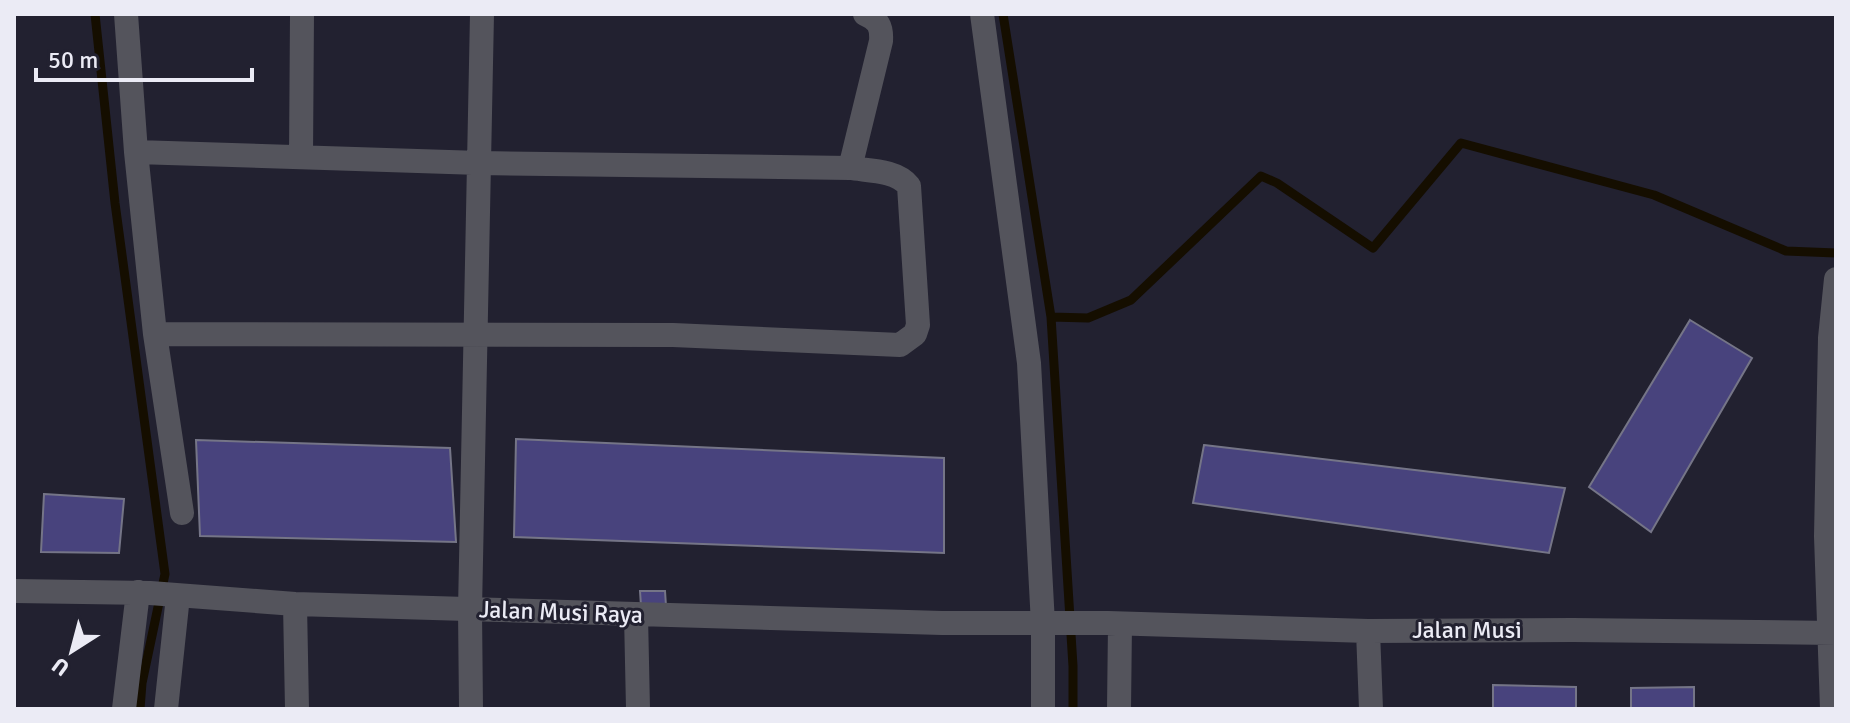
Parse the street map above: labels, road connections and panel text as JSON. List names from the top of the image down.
{
  "streets": {
    "street": ["Jalan Musi Raya", "Jalan Musi"]
  },
  "crossings": [
    ["Jalan Musi Raya", "Jalan Musi"]
  ],
  "scale_bar": "50 m",
  "north": "bottom left"
}
